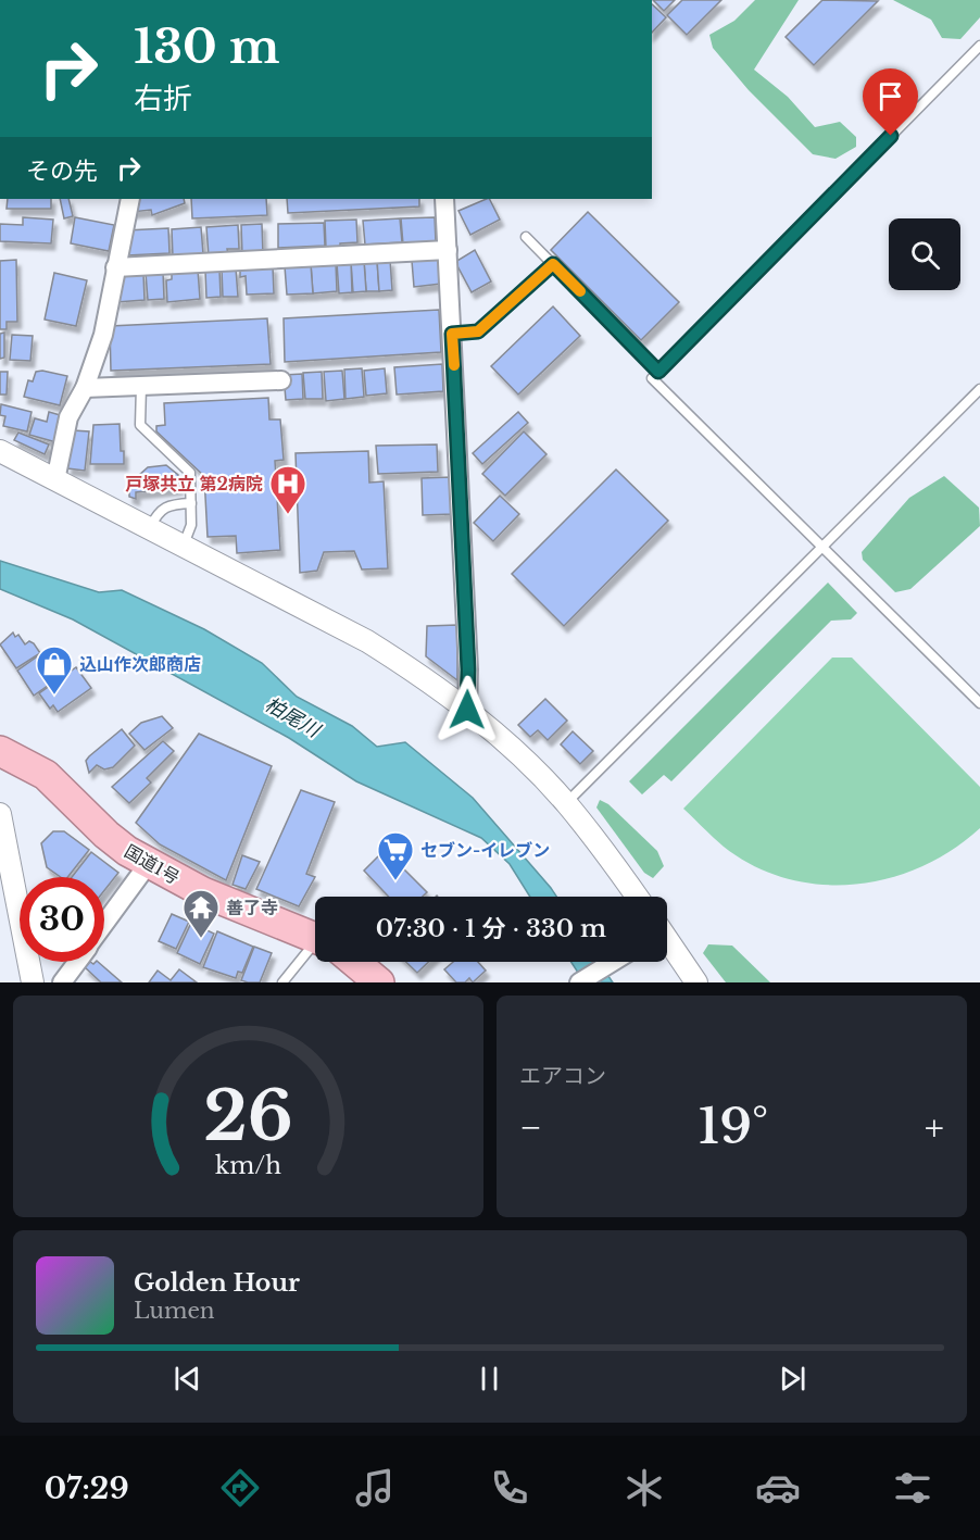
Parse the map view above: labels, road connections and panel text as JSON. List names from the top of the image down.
{
  "streets": {
    "highway": ["国道1号"]
  },
  "water": ["柏尾川"],
  "places": {
    "hospital": ["戸塚共立 第2病院"],
    "shop": ["込山作次郎商店"],
    "supermarket": ["セブン-イレブン"],
    "temple": ["善了寺"]
  },
  "page": {
    "turn": ["130 m", "右折"],
    "then": "その先",
    "limit": "30",
    "trip": "07:30 · 1 分 · 330 m",
    "tile": "エアコン",
    "heat": ["−", "19°", "+"],
    "song": ["Golden Hour", "Lumen"],
    "tabs": "07:29",
    "gauge": ["26", "km/h"]
  }
}
